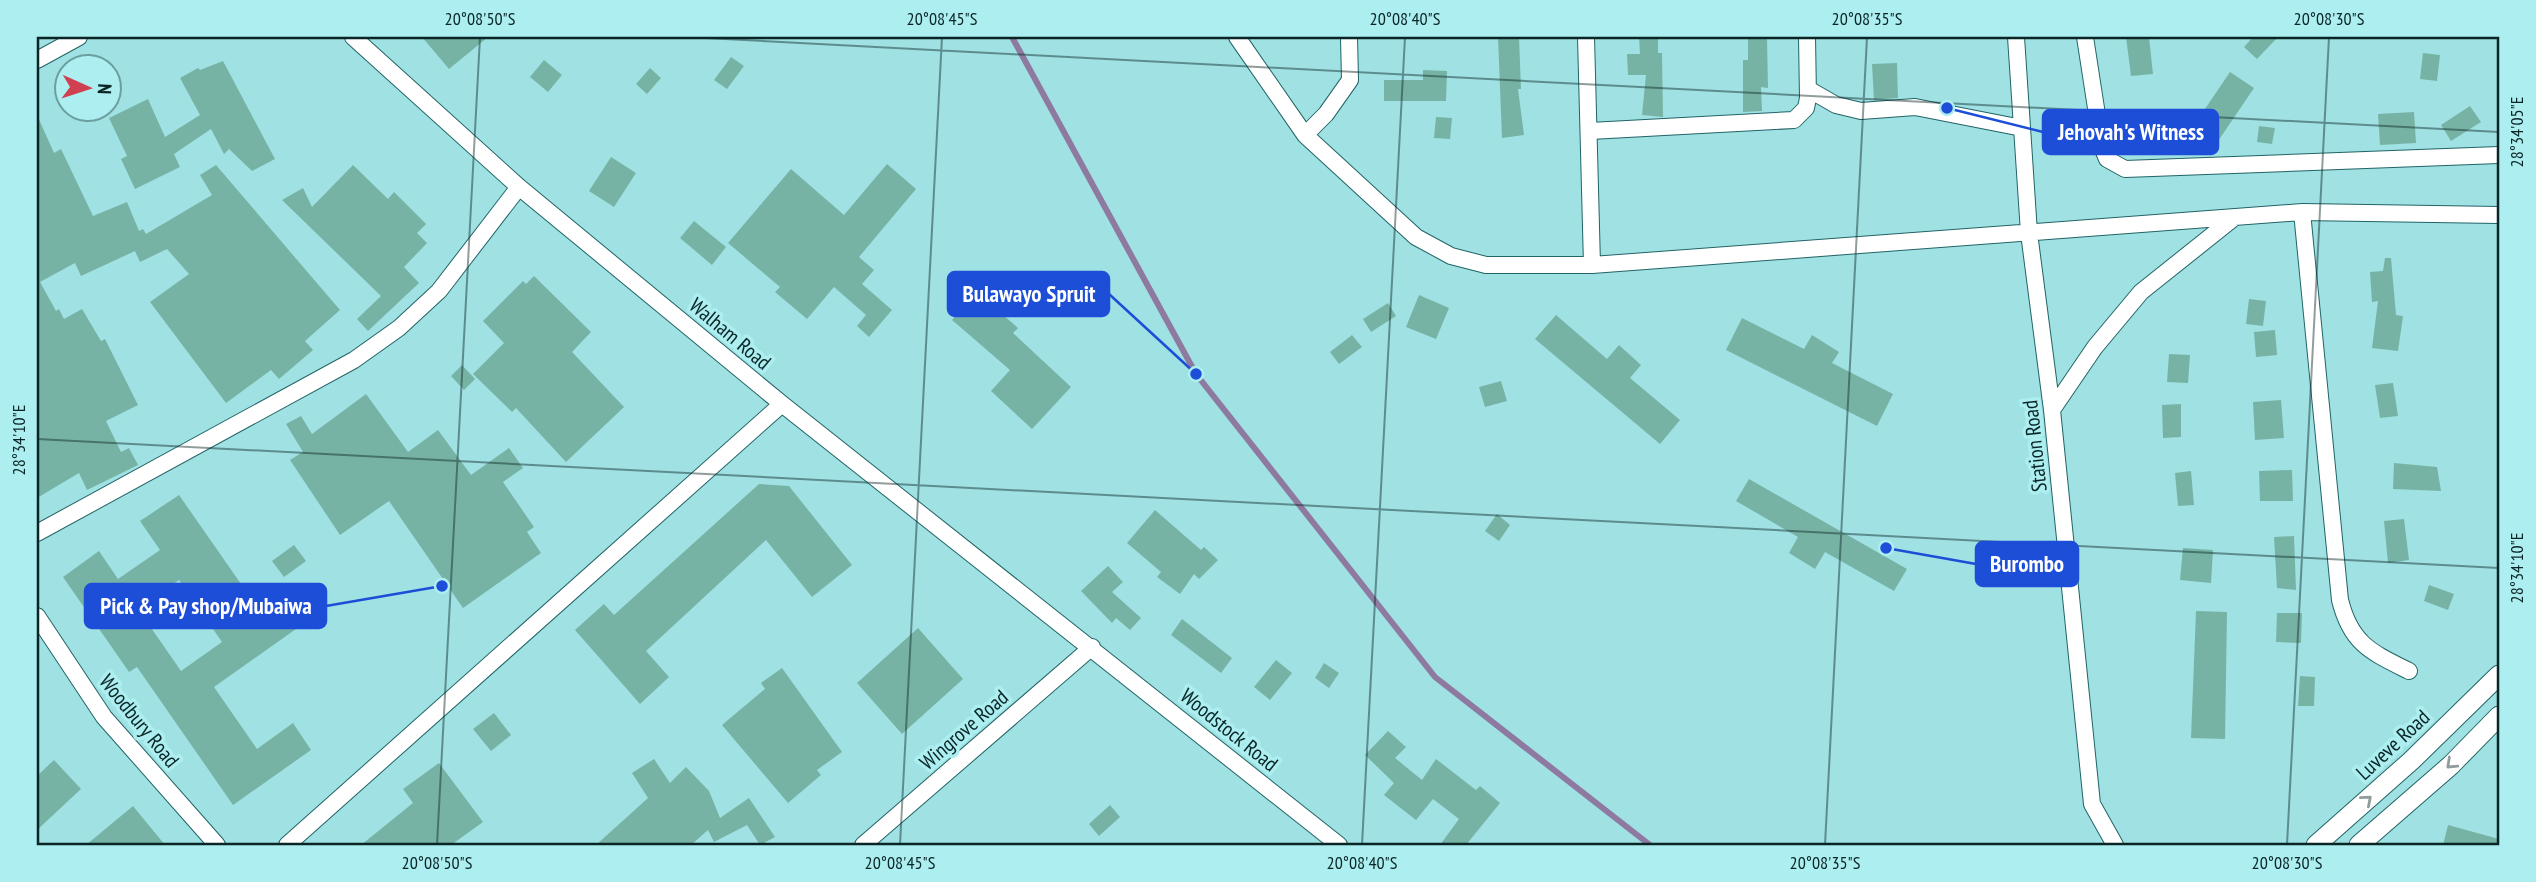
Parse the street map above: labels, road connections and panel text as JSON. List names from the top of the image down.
{
  "streets": {
    "street": [
      "Walham Road",
      "Station Road",
      "Woodbury Road",
      "Wingrove Road",
      "Woodstock Road",
      "Luveve Road"
    ]
  },
  "crossings": [
    ["Walham Road", "Wingrove Road"],
    ["Walham Road", "Woodstock Road"],
    ["Wingrove Road", "Woodstock Road"]
  ],
  "places": [
    "Jehovah's Witness",
    "Bulawayo Spruit",
    "Burombo",
    "Pick & Pay shop/Mubaiwa"
  ],
  "north": "right",
  "coordinates": [
    "20°08'50\"S",
    "20°08'45\"S",
    "20°08'40\"S",
    "20°08'35\"S",
    "20°08'30\"S",
    "28°34'05\"E",
    "28°34'10\"E"
  ]
}
